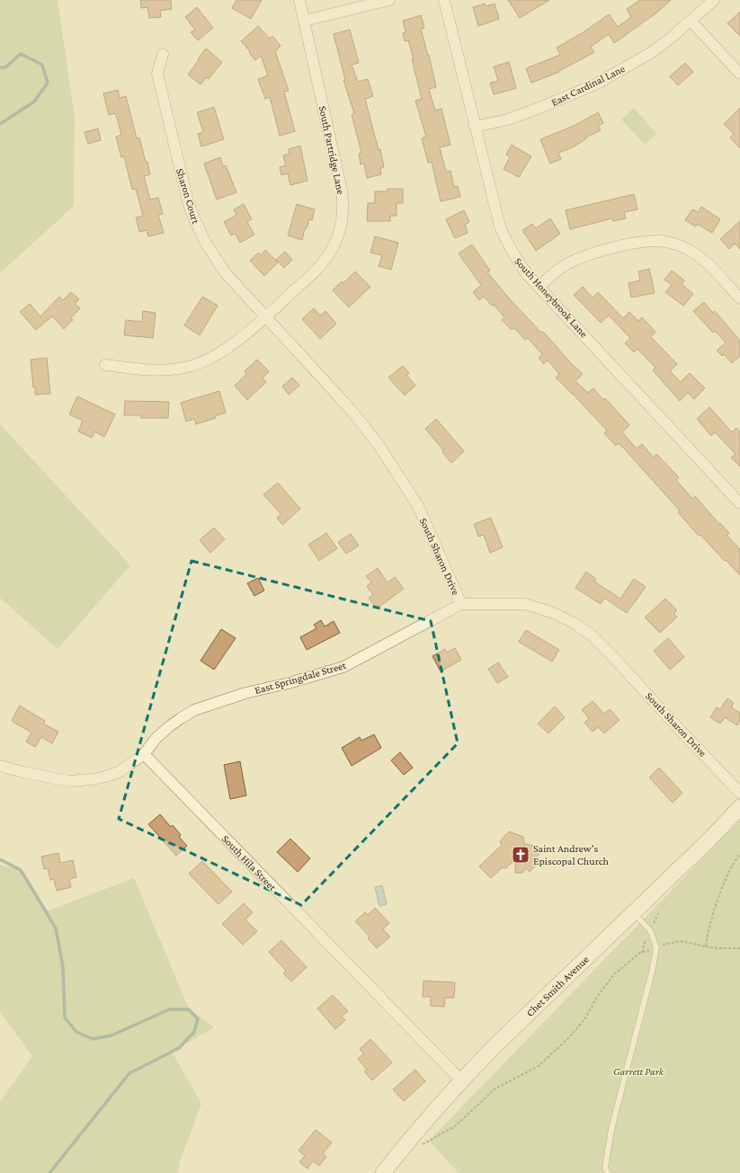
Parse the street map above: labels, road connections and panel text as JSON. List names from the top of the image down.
{
  "streets": {
    "street": [
      "East Cardinal Lane",
      "South Partridge Lane",
      "Sharon Court",
      "South Honeybrook Lane",
      "South Sharon Drive",
      "East Springdale Street",
      "South Hila Street",
      "Chet Smith Avenue"
    ]
  },
  "crossings": [
    ["East Cardinal Lane", "South Honeybrook Lane"],
    ["South Partridge Lane", "Sharon Court"],
    ["South Partridge Lane", "South Sharon Drive"],
    ["Sharon Court", "South Sharon Drive"],
    ["South Sharon Drive", "East Springdale Street"],
    ["East Springdale Street", "South Hila Street"],
    ["South Hila Street", "Chet Smith Avenue"]
  ],
  "parks": ["Garrett Park"],
  "places": {
    "church": ["Saint Andrew's Episcopal Church"]
  }
}
